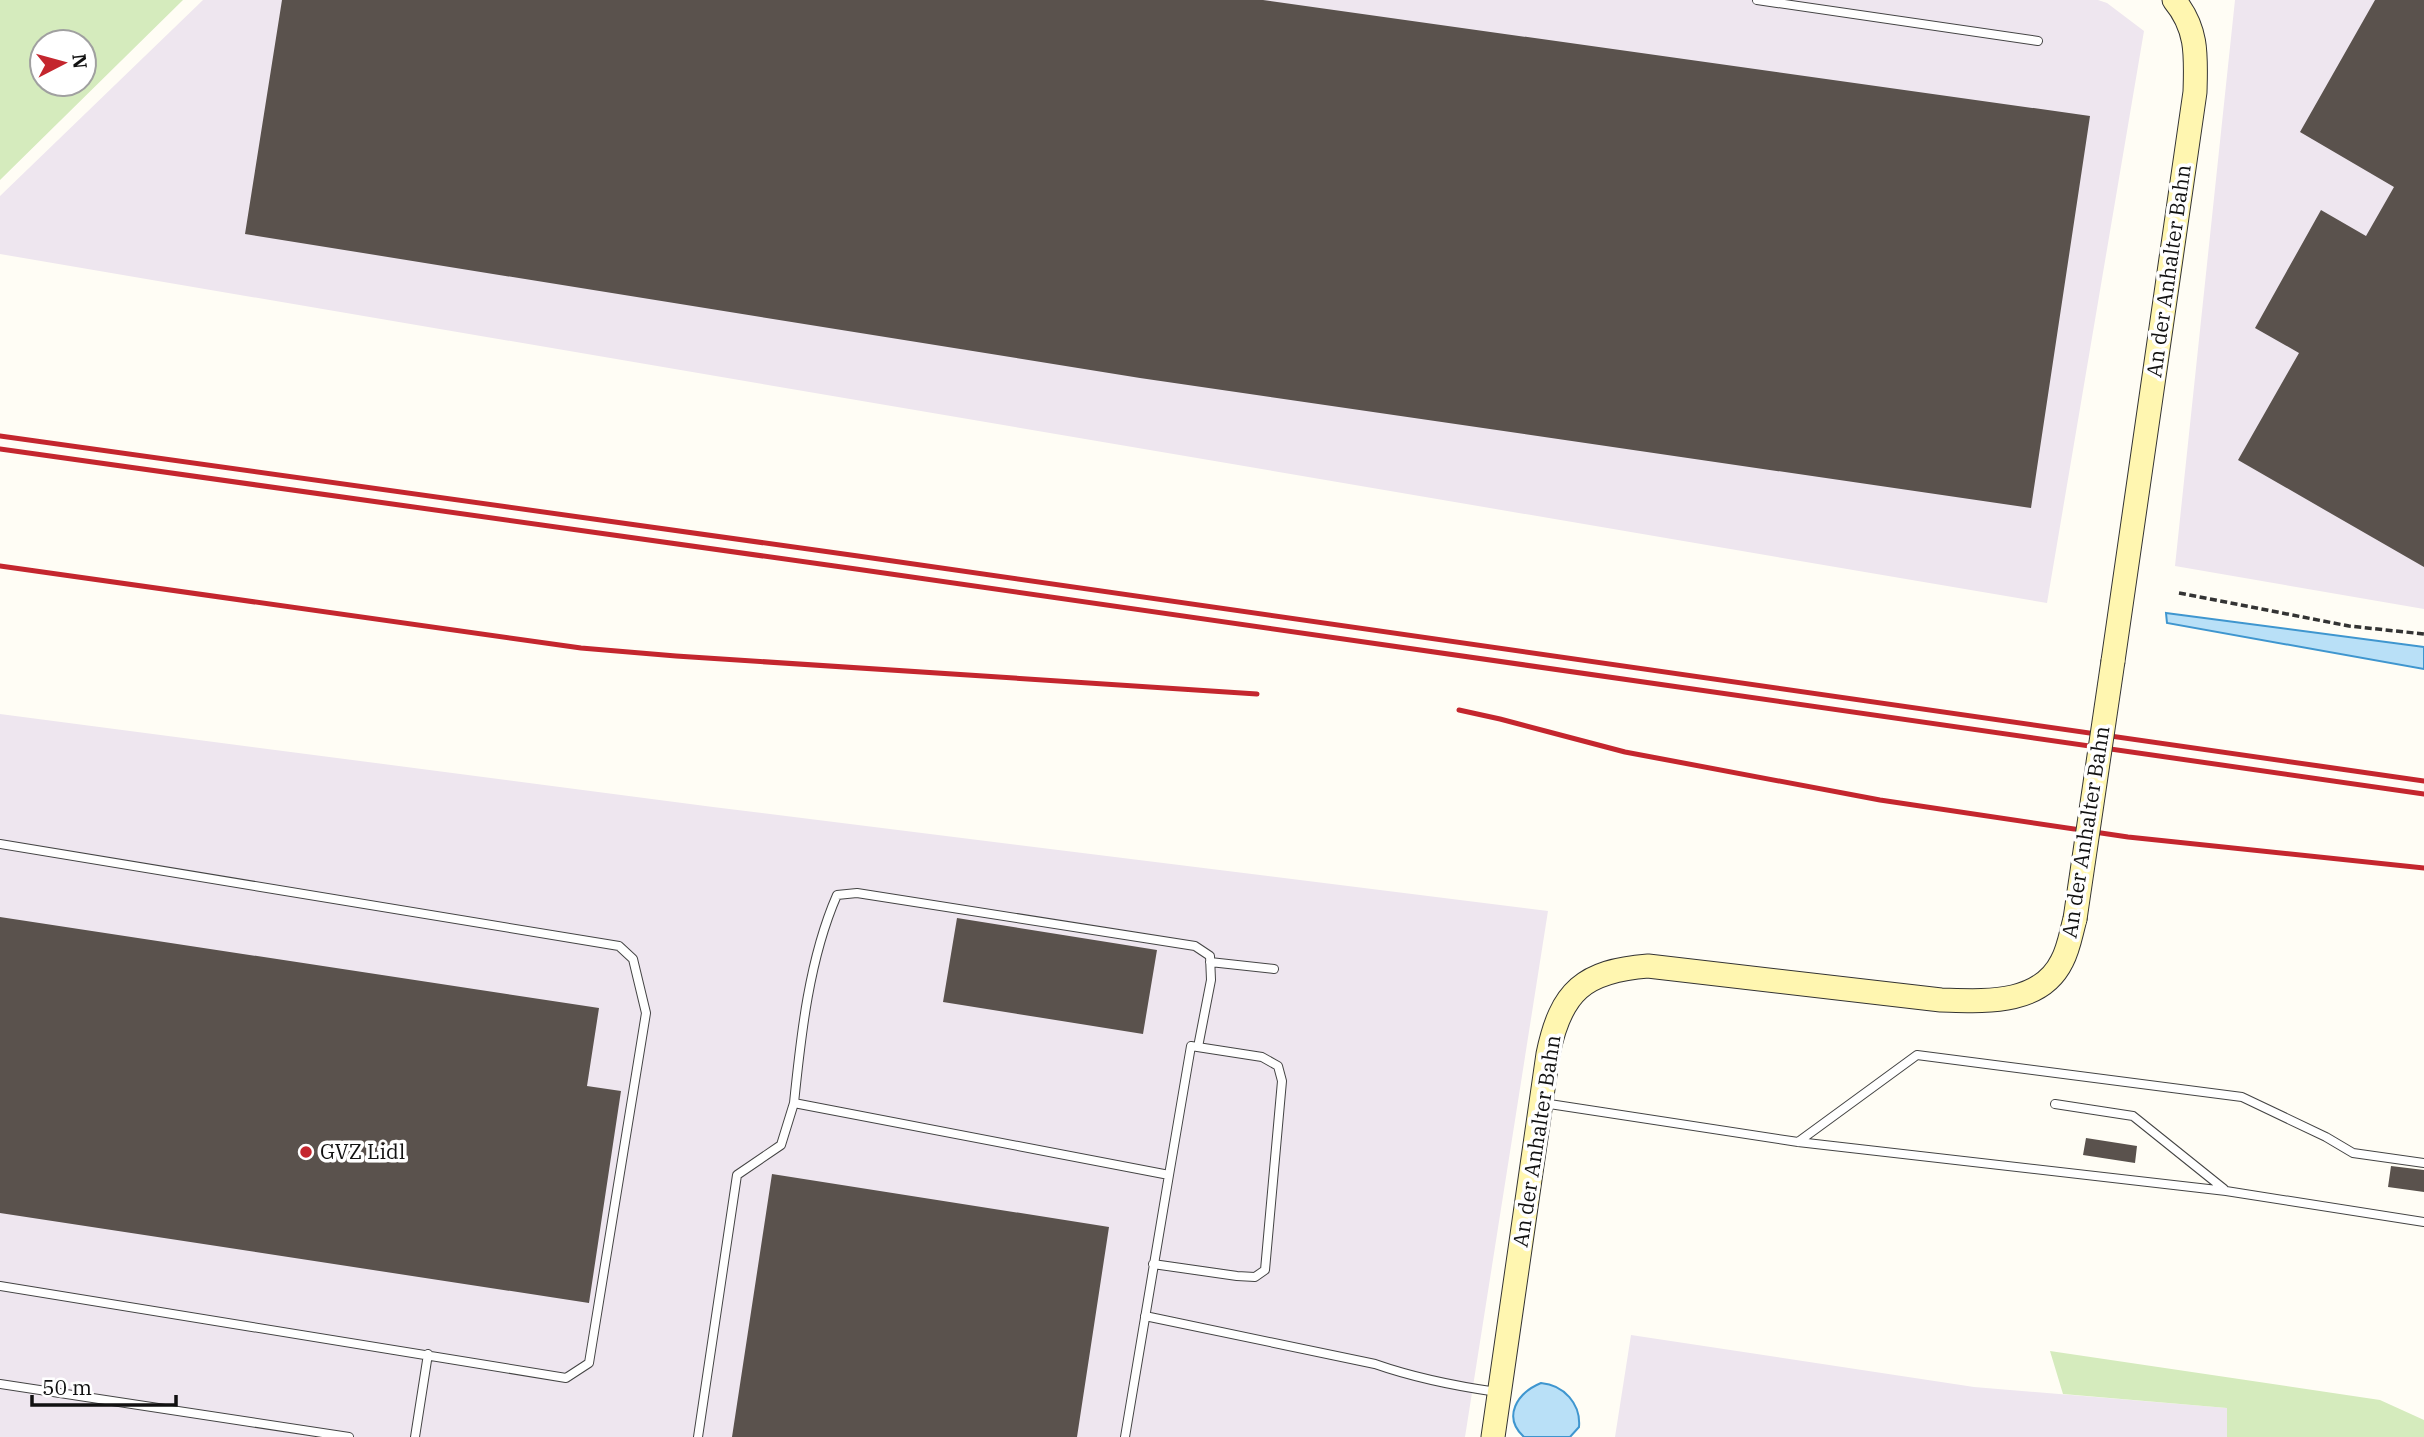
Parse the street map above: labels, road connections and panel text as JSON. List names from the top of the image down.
{
  "streets": {
    "street": ["An der Anhalter Bahn"]
  },
  "places": ["GVZ Lidl"],
  "scale_bar": "50 m",
  "north": "right"
}
